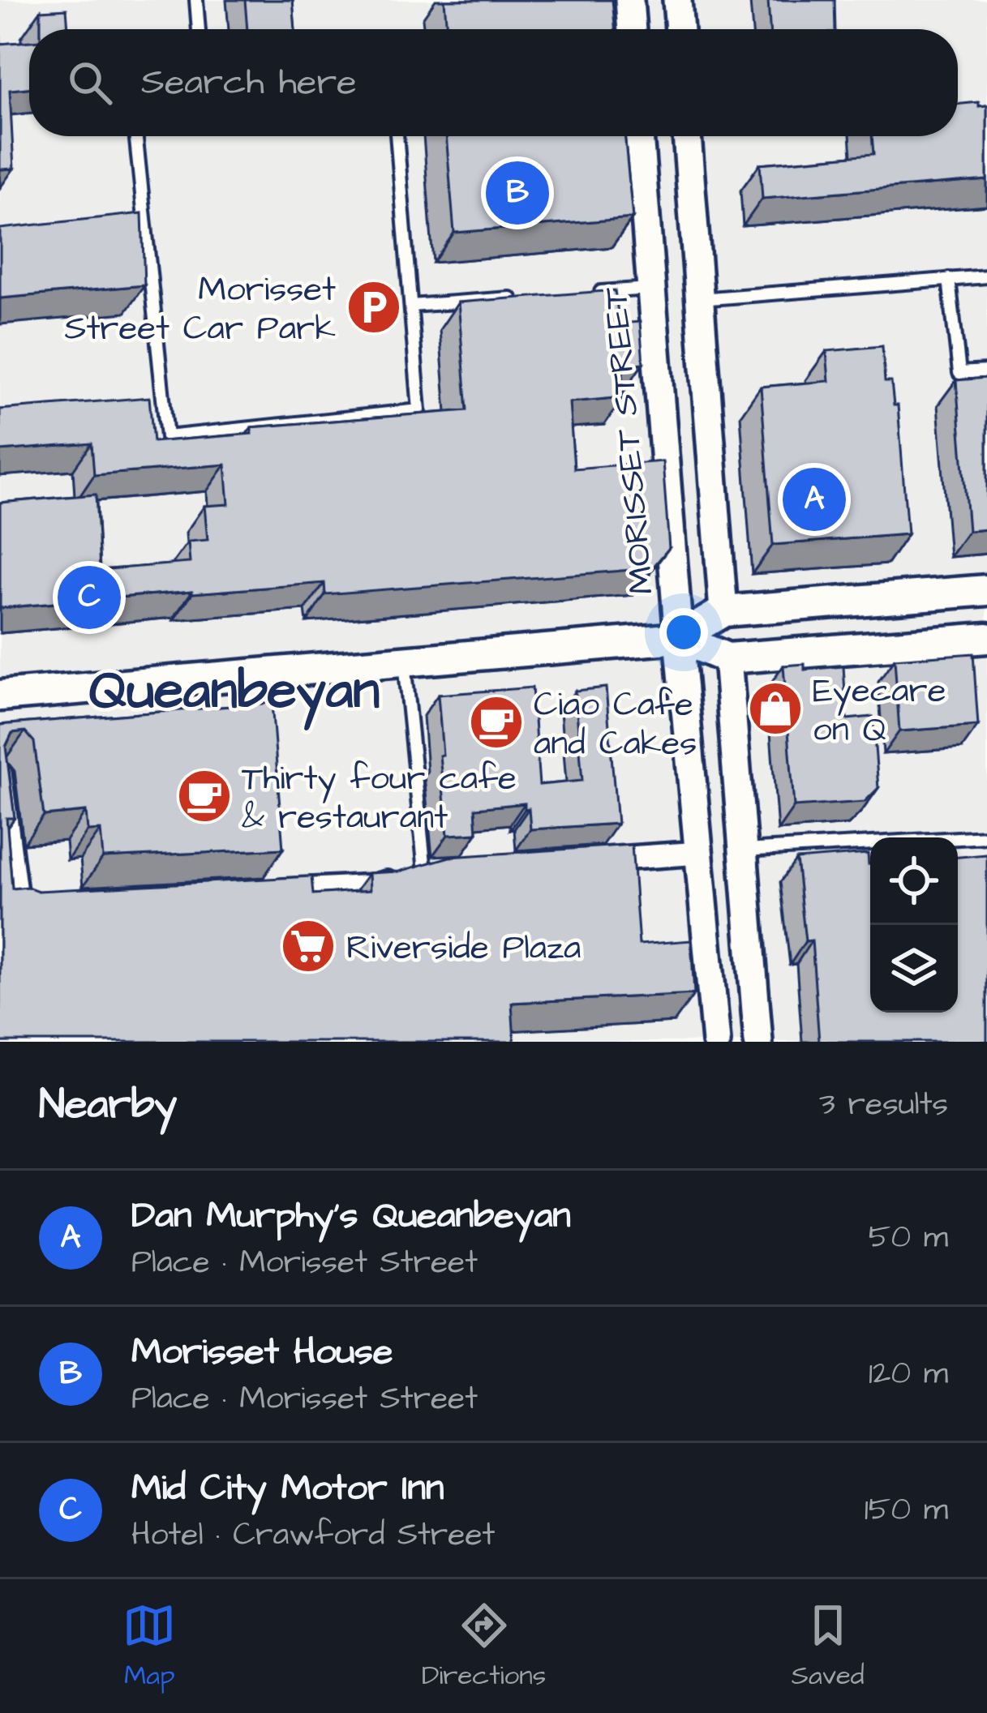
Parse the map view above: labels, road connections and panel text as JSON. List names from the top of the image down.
{
  "streets": {
    "street": ["MORISSET STREET"]
  },
  "districts": ["Queanbeyan"],
  "places": {
    "parking": ["Morisset Street Car Park"],
    "shop": ["Eyecare on Q"],
    "cafe": ["Ciao Cafe and Cakes", "Thirty four cafe & restaurant"],
    "supermarket": ["Riverside Plaza"]
  },
  "page": {
    "search": "Search here",
    "pins": ["B", "A", "C"],
    "heading": ["Nearby", "3 results"],
    "list": [
      {
        "mark": "A",
        "name": "Dan Murphy's Queanbeyan",
        "note": "Place · Morisset Street",
        "value": "50 m"
      },
      {
        "mark": "B",
        "name": "Morisset House",
        "note": "Place · Morisset Street",
        "value": "120 m"
      },
      {
        "mark": "C",
        "name": "Mid City Motor Inn",
        "note": "Hotel · Crawford Street",
        "value": "150 m"
      }
    ],
    "nav": ["Map", "Directions", "Saved"]
  }
}
